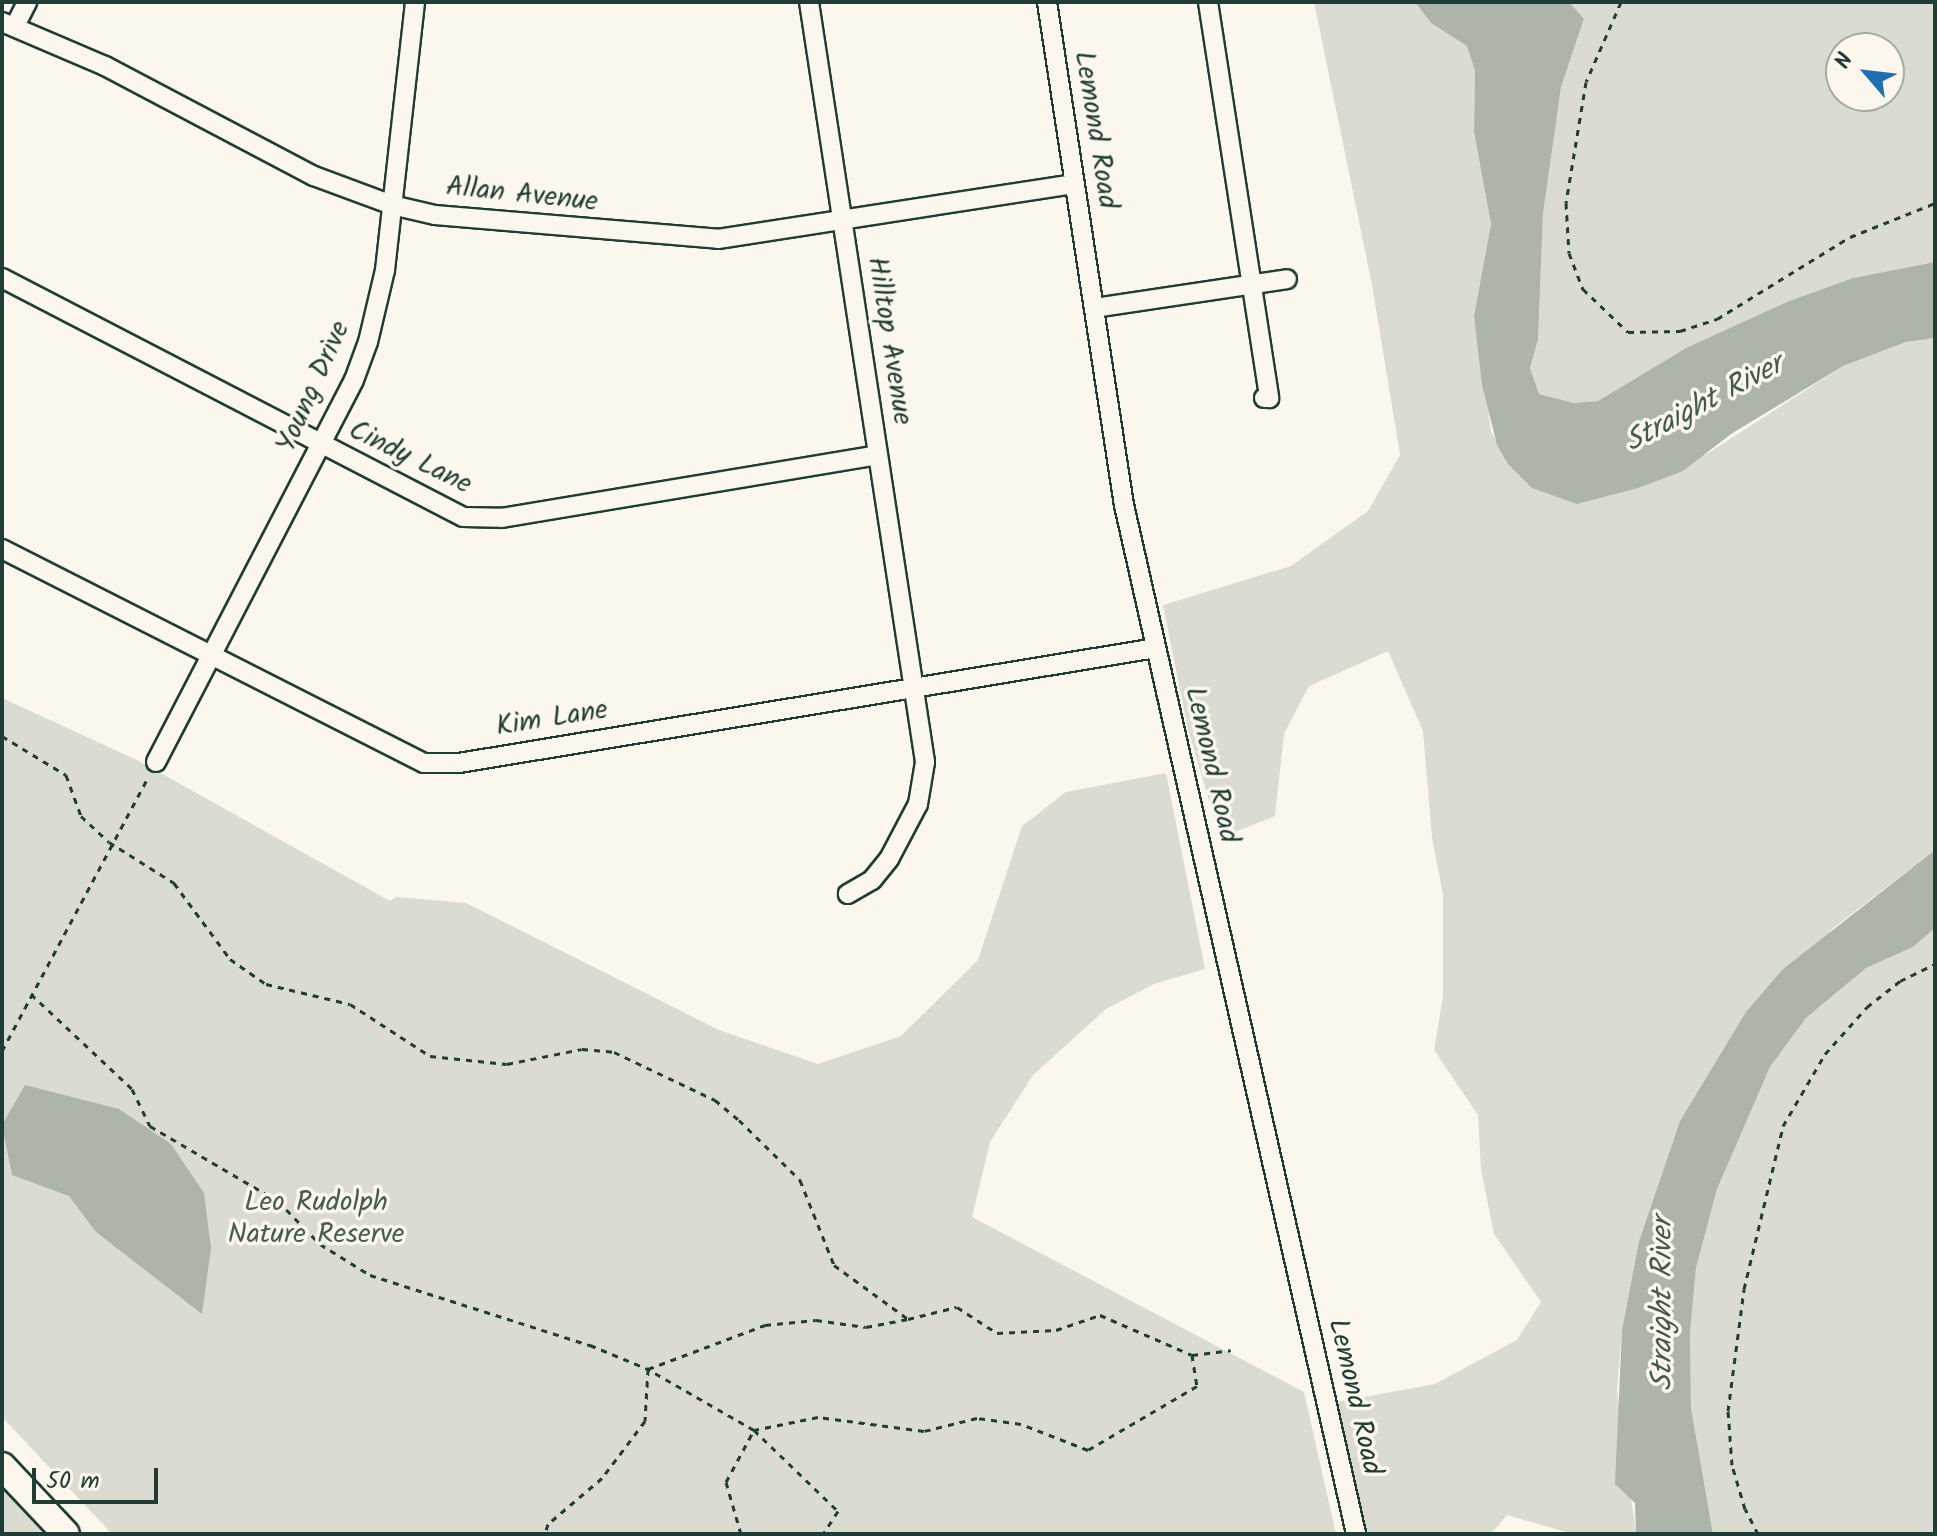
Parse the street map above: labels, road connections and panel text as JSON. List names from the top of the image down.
{
  "streets": {
    "street": [
      "Lemond Road",
      "Allan Avenue",
      "Hilltop Avenue",
      "Young Drive",
      "Cindy Lane",
      "Kim Lane"
    ]
  },
  "crossings": [
    ["Lemond Road", "Allan Avenue"],
    ["Lemond Road", "Kim Lane"],
    ["Allan Avenue", "Hilltop Avenue"],
    ["Allan Avenue", "Young Drive"],
    ["Hilltop Avenue", "Cindy Lane"],
    ["Hilltop Avenue", "Kim Lane"],
    ["Young Drive", "Cindy Lane"],
    ["Young Drive", "Kim Lane"]
  ],
  "water": ["Straight River"],
  "parks": ["Leo Rudolph Nature Reserve"],
  "scale_bar": "50 m",
  "north": "top left"
}
